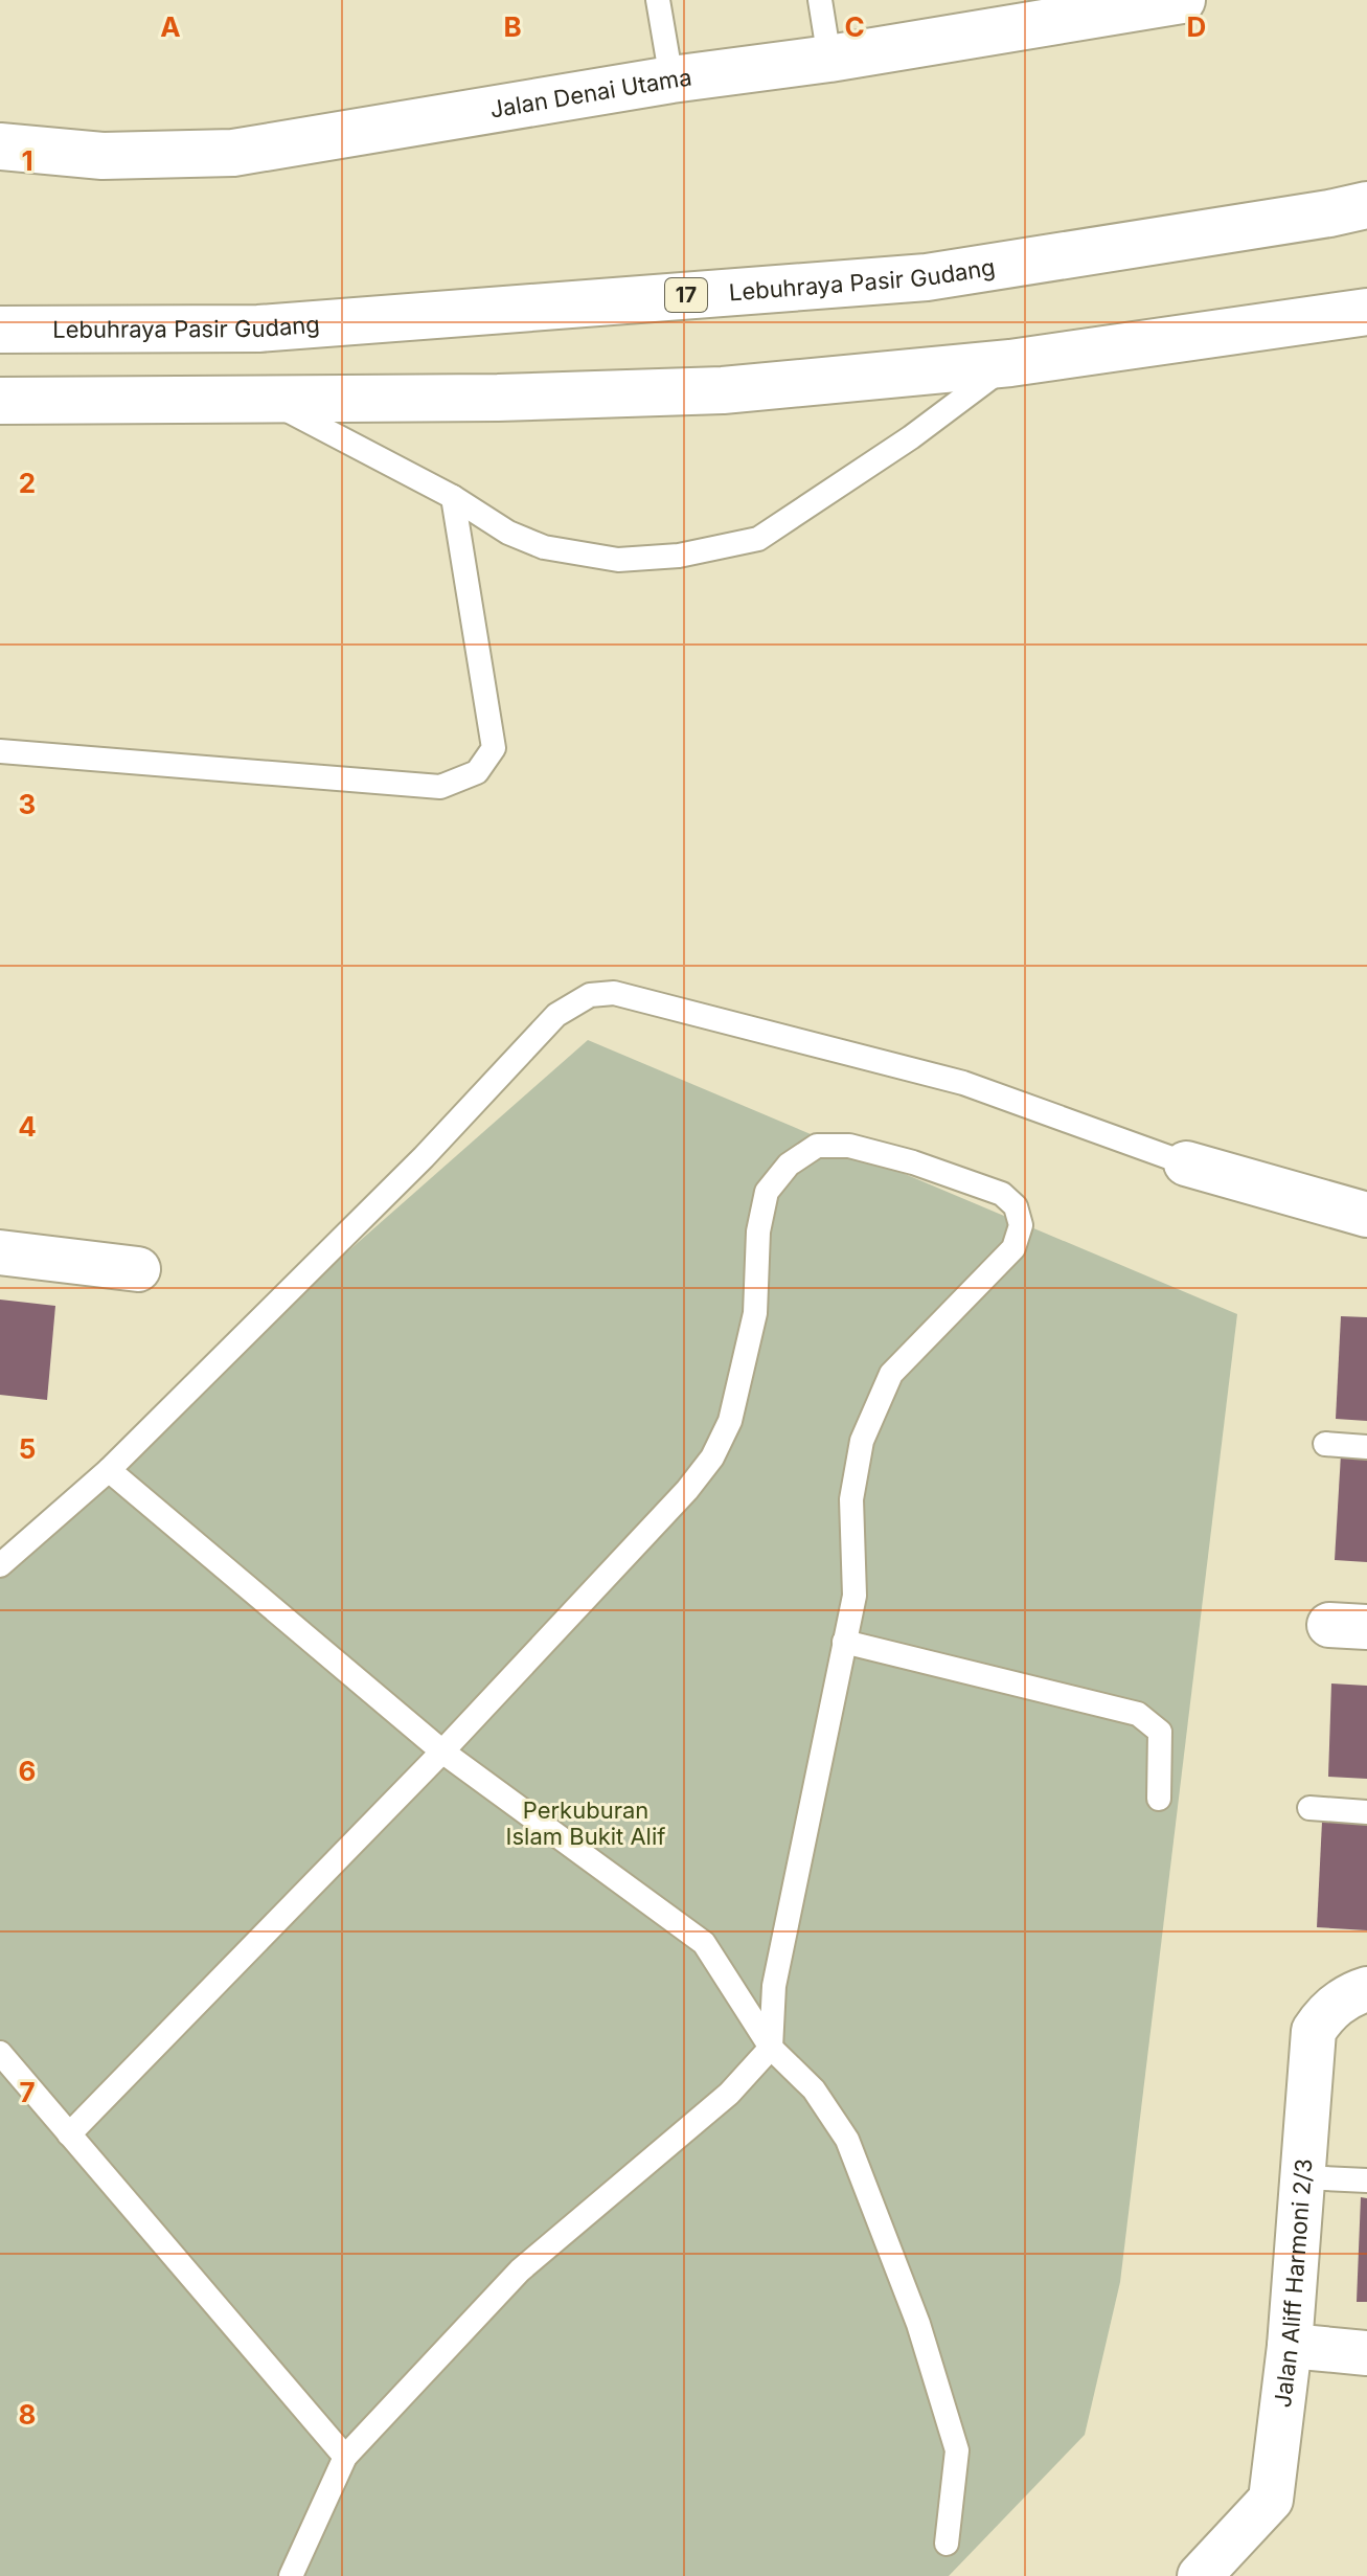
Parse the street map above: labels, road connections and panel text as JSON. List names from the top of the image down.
{
  "streets": {
    "main road": ["Jalan Denai Utama", "Lebuhraya Pasir Gudang", "17"],
    "street": ["Jalan Aliff Harmoni 2/3"]
  },
  "parks": ["Perkuburan Islam Bukit Alif"],
  "grid": {
    "columns": [
      "A",
      "B",
      "C",
      "D"
    ],
    "rows": [
      "1",
      "2",
      "3",
      "4",
      "5",
      "6",
      "7",
      "8"
    ]
  }
}
